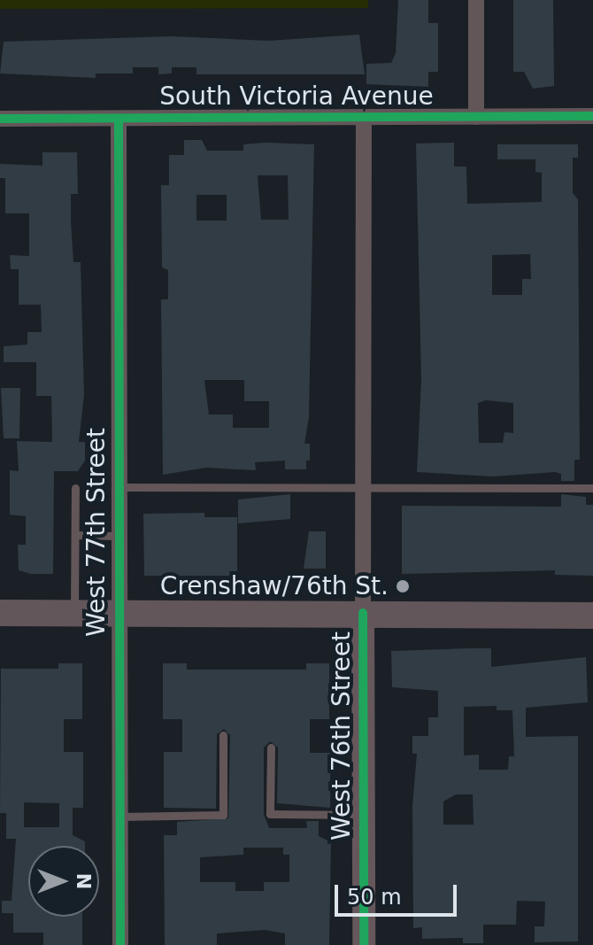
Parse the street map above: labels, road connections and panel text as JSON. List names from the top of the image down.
{
  "streets": {
    "street": ["South Victoria Avenue", "West 77th Street", "West 76th Street"]
  },
  "crossings": [
    ["South Victoria Avenue", "West 77th Street"],
    ["South Victoria Avenue", "West 76th Street"]
  ],
  "places": ["Crenshaw/76th St."],
  "scale_bar": "50 m",
  "north": "right"
}
